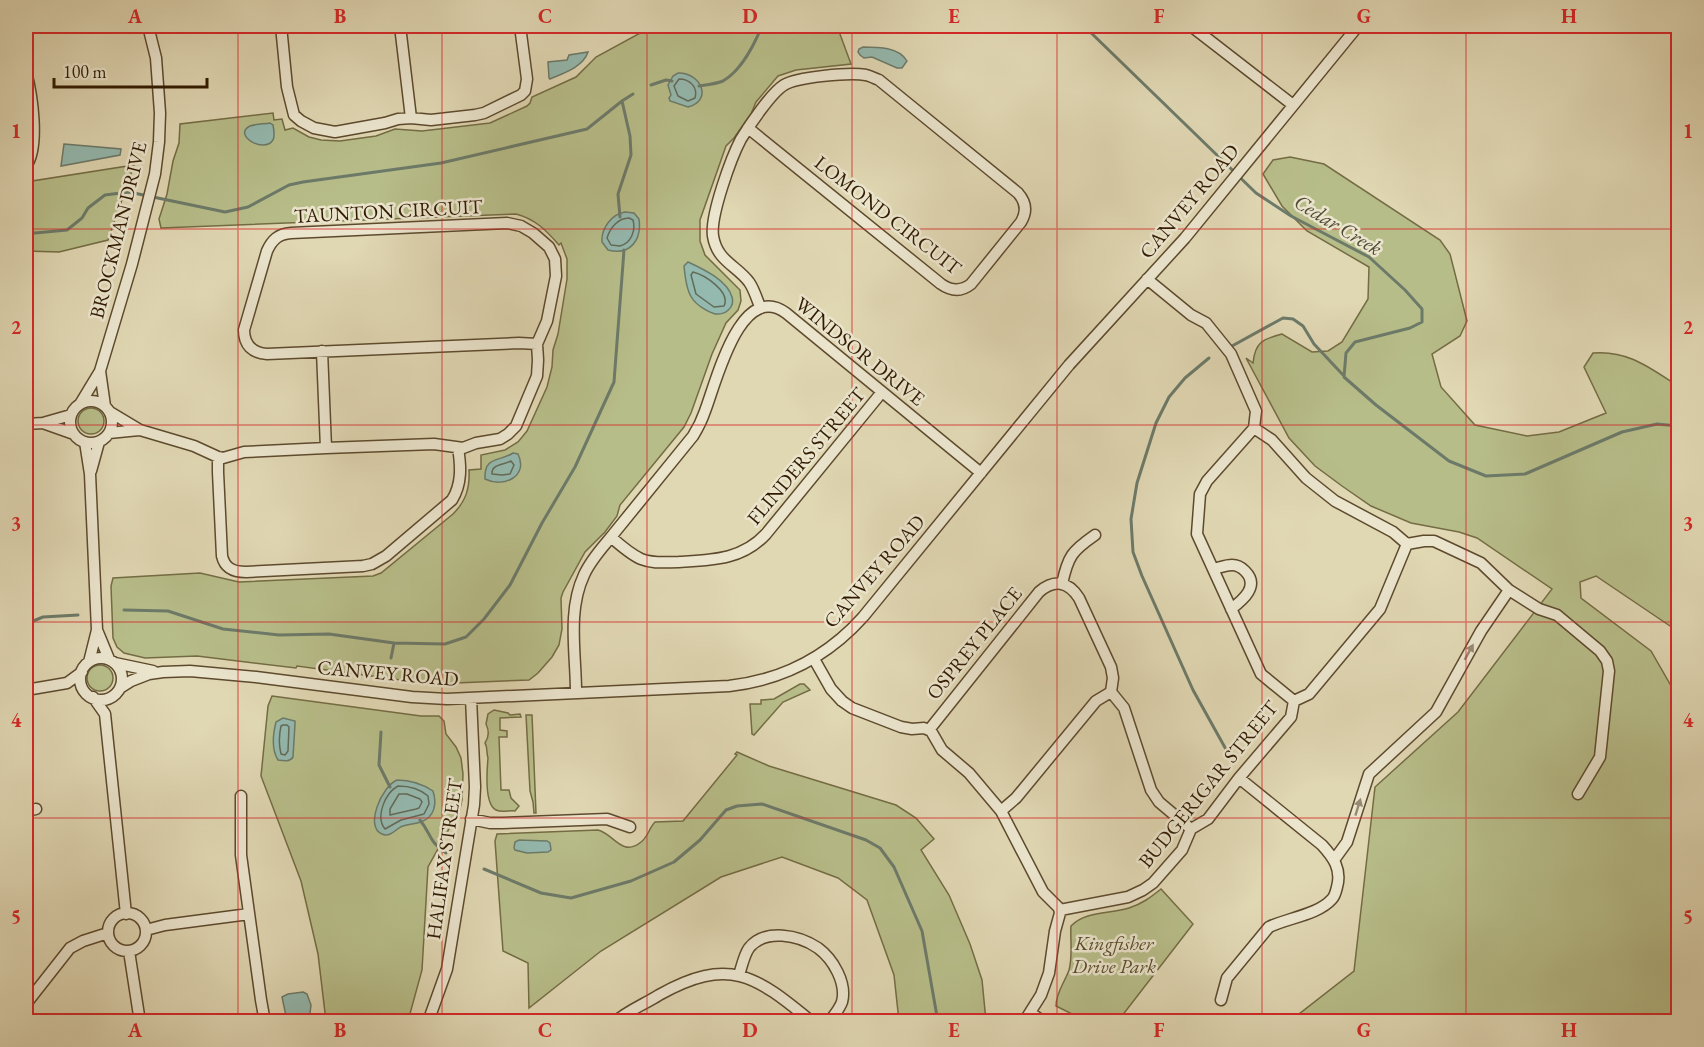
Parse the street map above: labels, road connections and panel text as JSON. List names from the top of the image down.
{
  "streets": {
    "street": [
      "CANVEY ROAD",
      "TAUNTON CIRCUIT",
      "LOMOND CIRCUIT",
      "BROCKMAN DRIVE",
      "WINDSOR DRIVE",
      "FLINDERS STREET",
      "OSPREY PLACE",
      "BUDGERIGAR STREET",
      "HALIFAX STREET"
    ]
  },
  "crossings": [
    ["CANVEY ROAD", "WINDSOR DRIVE"],
    ["CANVEY ROAD", "HALIFAX STREET"],
    ["LOMOND CIRCUIT", "WINDSOR DRIVE"],
    ["WINDSOR DRIVE", "FLINDERS STREET"]
  ],
  "water": ["Cedar Creek"],
  "parks": ["Kingfisher Drive Park"],
  "scale_bar": "100 m",
  "grid": {
    "columns": [
      "A",
      "B",
      "C",
      "D",
      "E",
      "F",
      "G",
      "H"
    ],
    "rows": [
      "1",
      "2",
      "3",
      "4",
      "5"
    ]
  }
}
